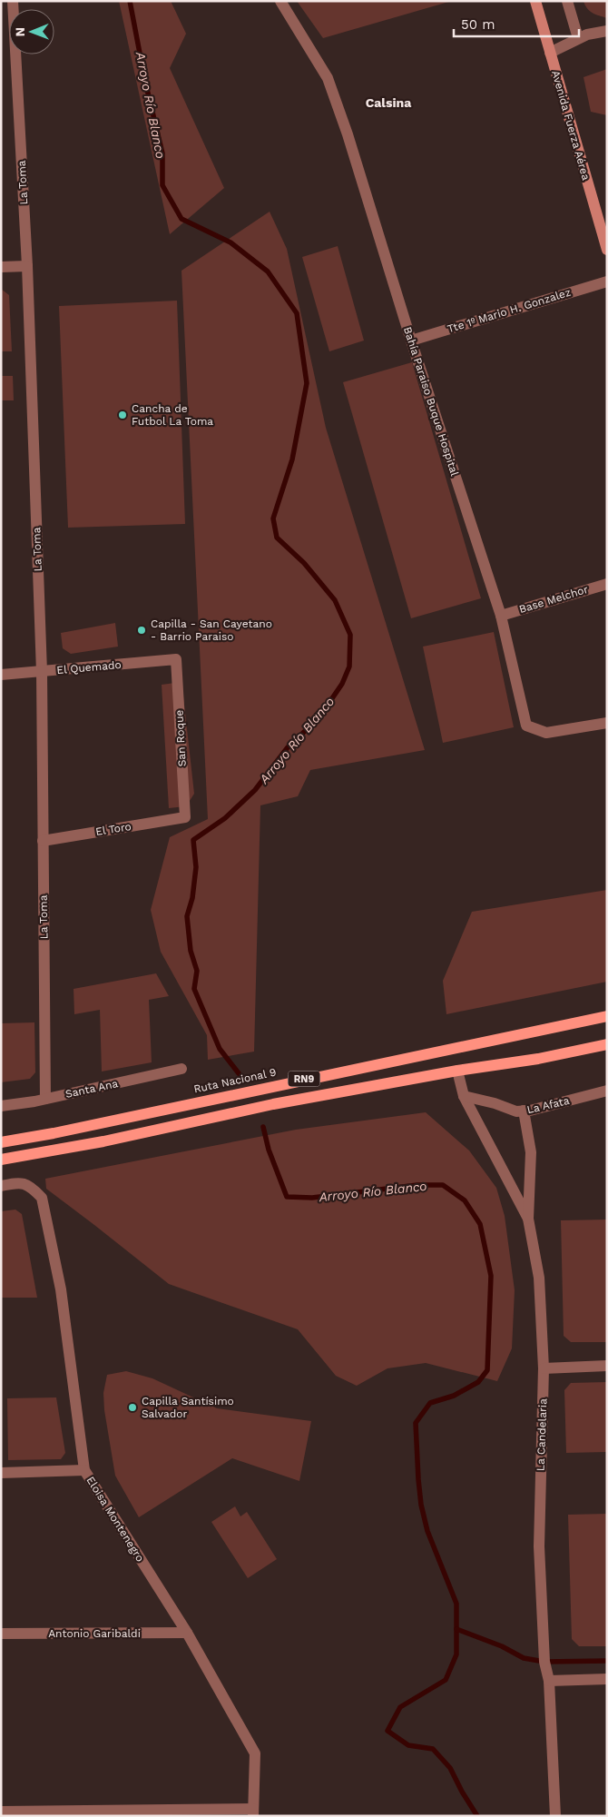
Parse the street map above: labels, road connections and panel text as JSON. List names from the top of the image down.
{
  "streets": {
    "main road": ["Avenida Fuerza Aérea", "RN9", "Ruta Nacional 9"],
    "street": [
      "La Toma",
      "Tte 1º Mario H. Gonzalez",
      "Bahía Paraiso Buque Hospital",
      "Base Melchor",
      "El Quemado",
      "San Roque",
      "El Toro",
      "Santa Ana",
      "La Afata",
      "La Candelaria",
      "Eloisa Montenegro",
      "Antonio Garibaldi"
    ]
  },
  "crossings": [
    ["La Toma", "El Quemado"],
    ["La Toma", "El Toro"],
    ["La Toma", "Santa Ana"],
    ["Tte 1º Mario H. Gonzalez", "Bahía Paraiso Buque Hospital"],
    ["Bahía Paraiso Buque Hospital", "Base Melchor"],
    ["El Quemado", "San Roque"],
    ["San Roque", "El Toro"],
    ["RN9", "La Candelaria"],
    ["La Afata", "La Candelaria"],
    ["Eloisa Montenegro", "Antonio Garibaldi"]
  ],
  "districts": ["Calsina"],
  "water": ["Arroyo Río Blanco"],
  "places": ["Cancha de Futbol La Toma", "Capilla - San Cayetano - Barrio Paraiso", "Capilla Santísimo Salvador"],
  "scale_bar": "50 m",
  "north": "left"
}
